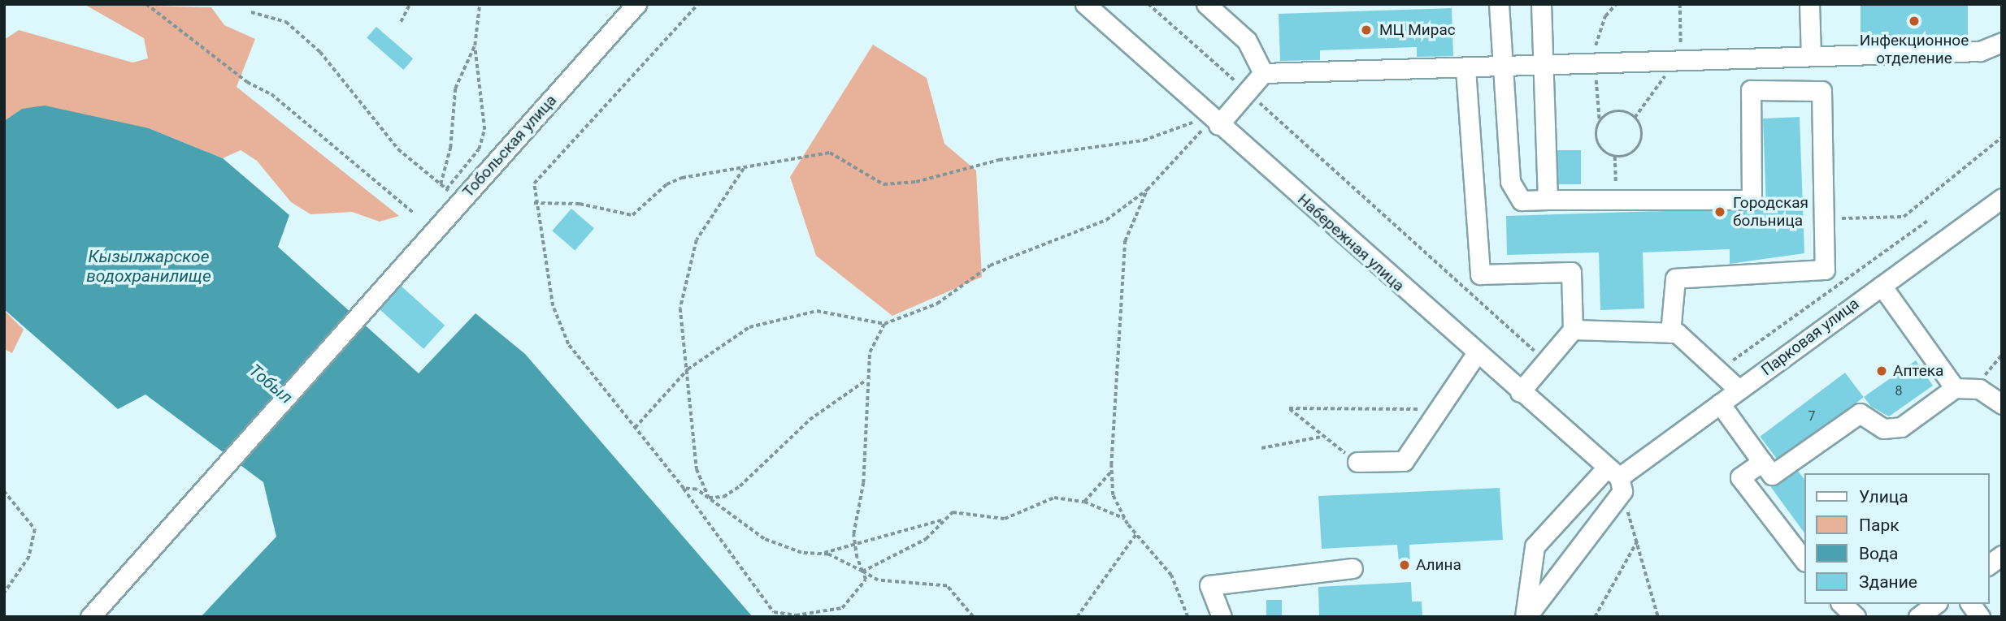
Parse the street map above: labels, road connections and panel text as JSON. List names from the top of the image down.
{
  "streets": {
    "street": ["Тобольская улица", "Набережная улица", "Парковая улица"]
  },
  "crossings": [
    ["Набережная улица", "Парковая улица"]
  ],
  "water": ["Кызылжарское водохранилище", "Тобыл"],
  "places": [
    "Инфекционное отделение",
    "МЦ Мирас",
    "Городская больница",
    "Аптека",
    "Алина"
  ],
  "house_numbers": ["8", "7"],
  "legend": [
    "Улица",
    "Парк",
    "Вода",
    "Здание"
  ]
}
